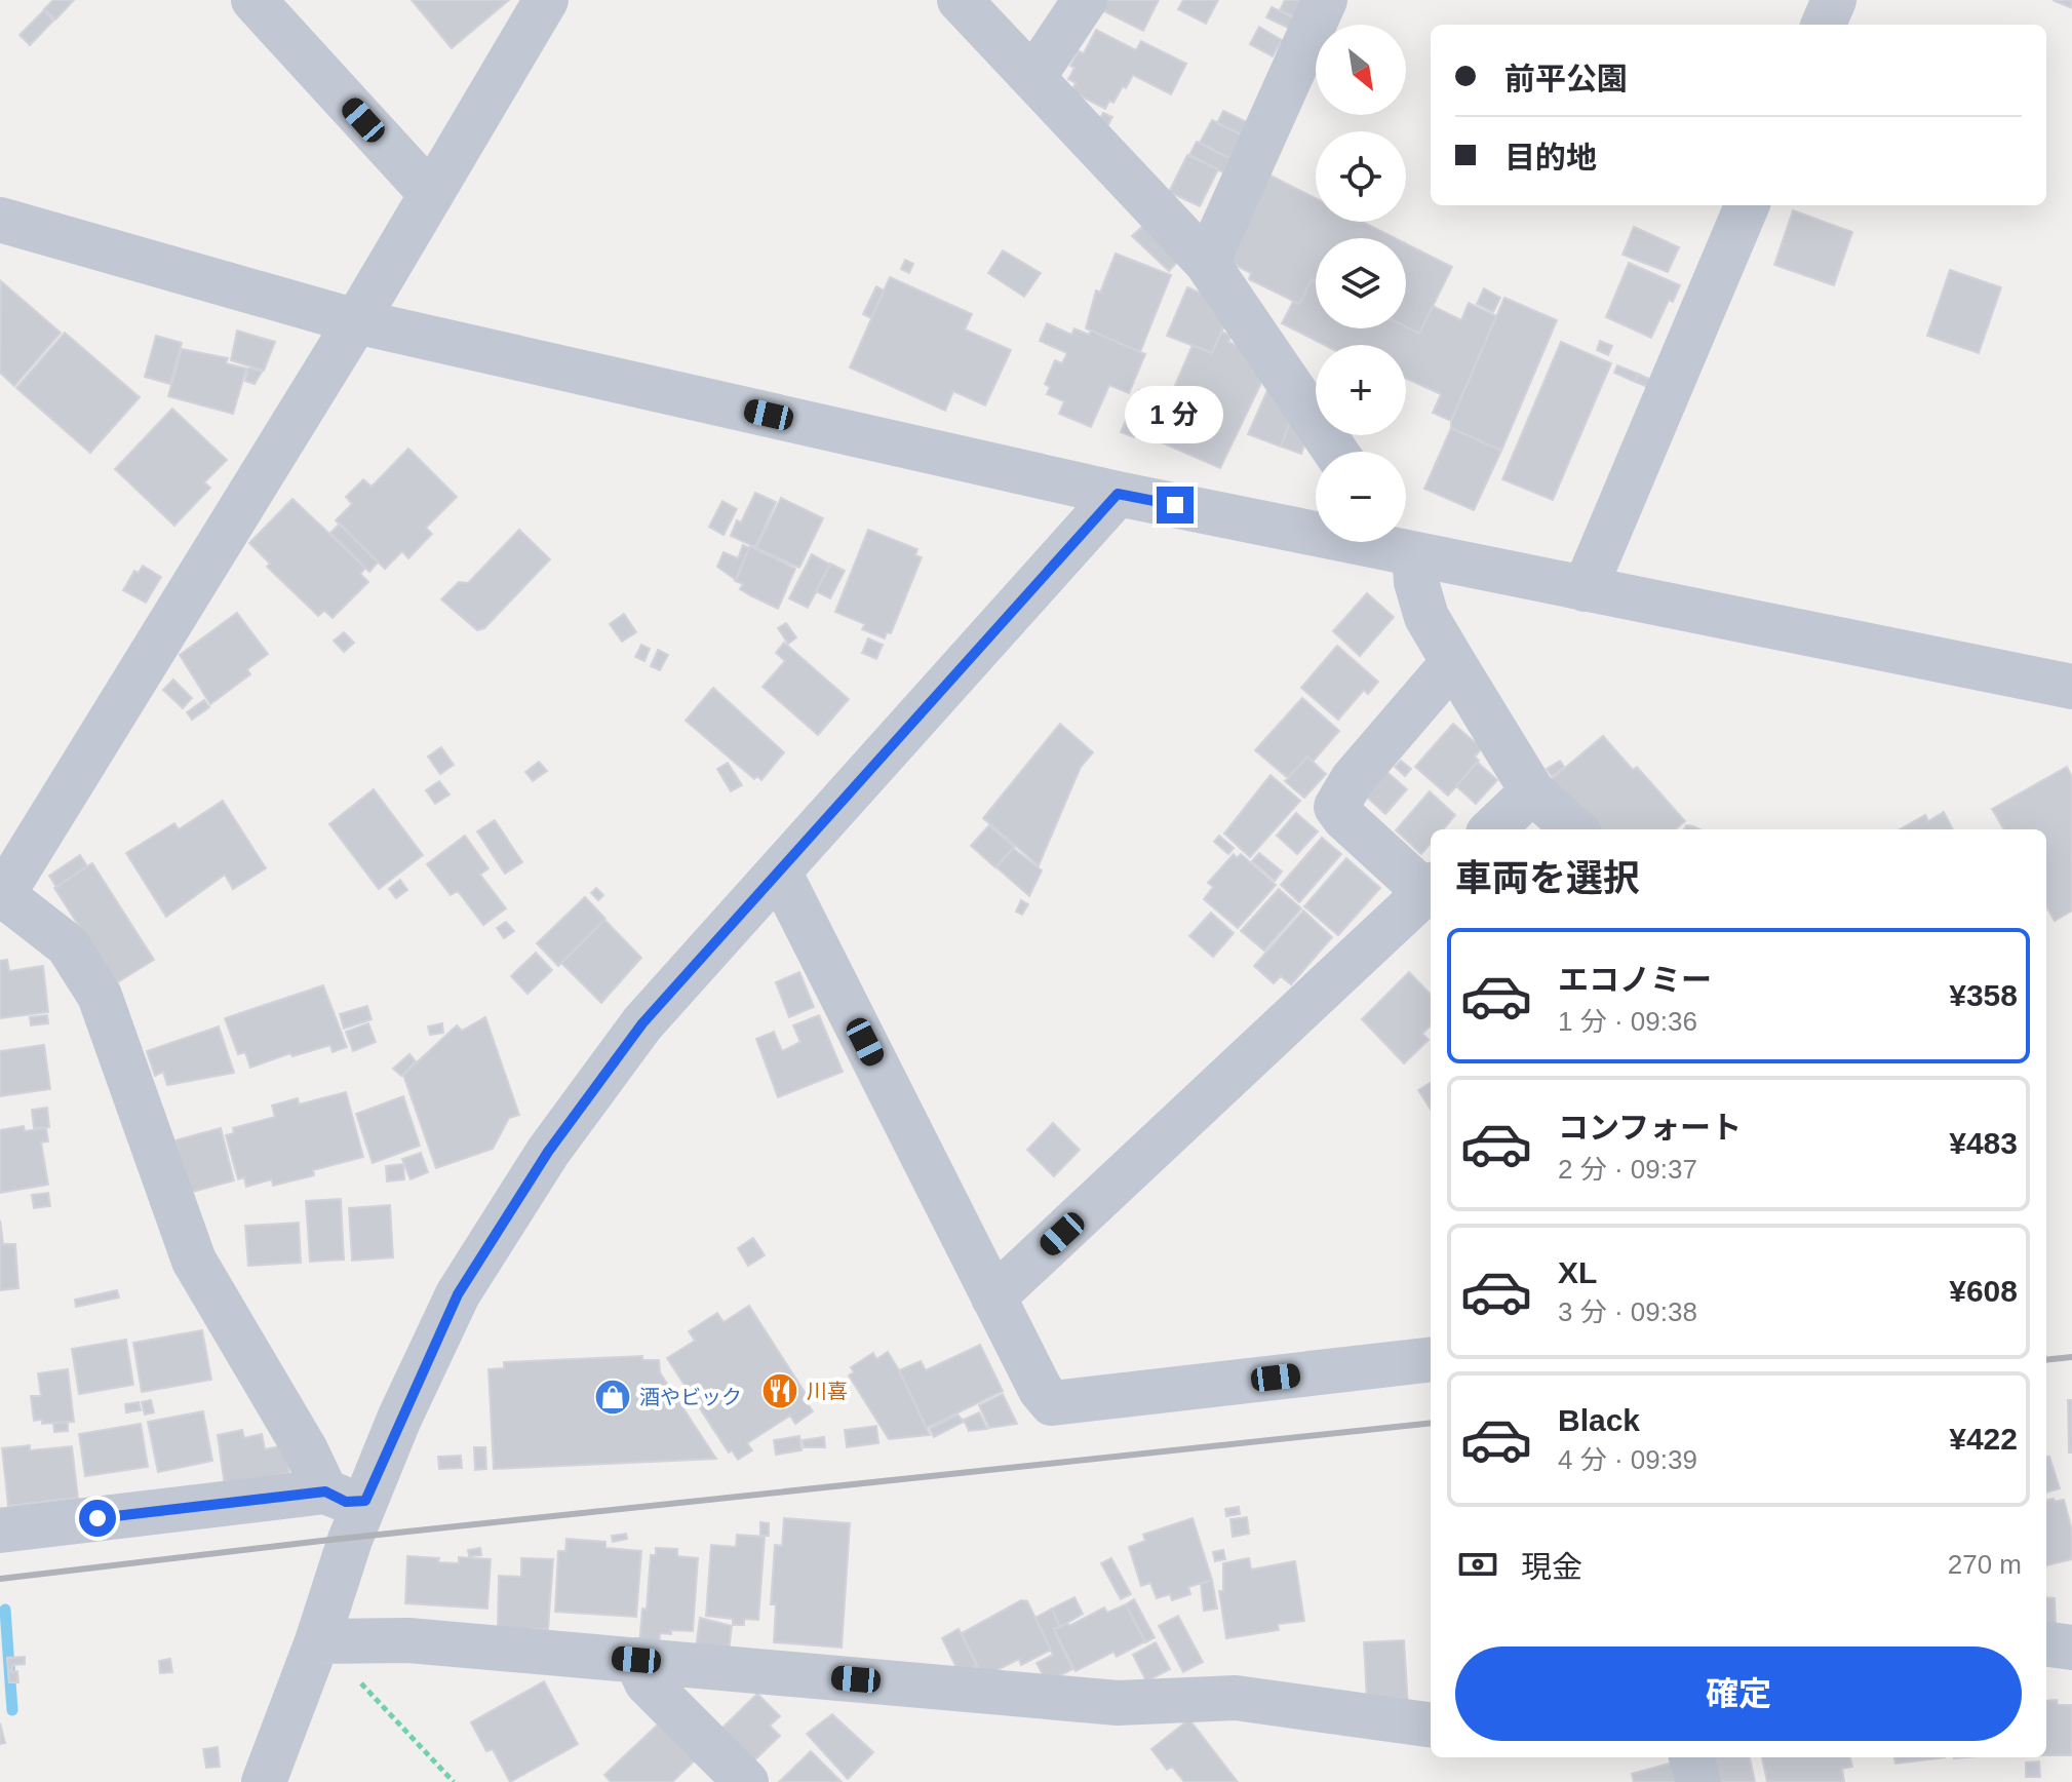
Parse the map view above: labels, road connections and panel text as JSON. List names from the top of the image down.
{
  "places": {
    "restaurant": ["川喜"],
    "shop": ["酒やビック"]
  },
  "north": "bottom right",
  "page": {
    "map_buttons": ["+", "−"],
    "banner": ["前平公園", "目的地"],
    "bubble": "1 分",
    "heading": "車両を選択",
    "list": [
      {
        "name": "エコノミー",
        "note": "1 分 · 09:36",
        "value": "¥358"
      },
      {
        "name": "コンフォート",
        "note": "2 分 · 09:37",
        "value": "¥483"
      },
      {
        "name": "XL",
        "note": "3 分 · 09:38",
        "value": "¥608"
      },
      {
        "name": "Black",
        "note": "4 分 · 09:39",
        "value": "¥422"
      }
    ],
    "pay": ["現金", "270 m"],
    "buttons": "確定"
  }
}
